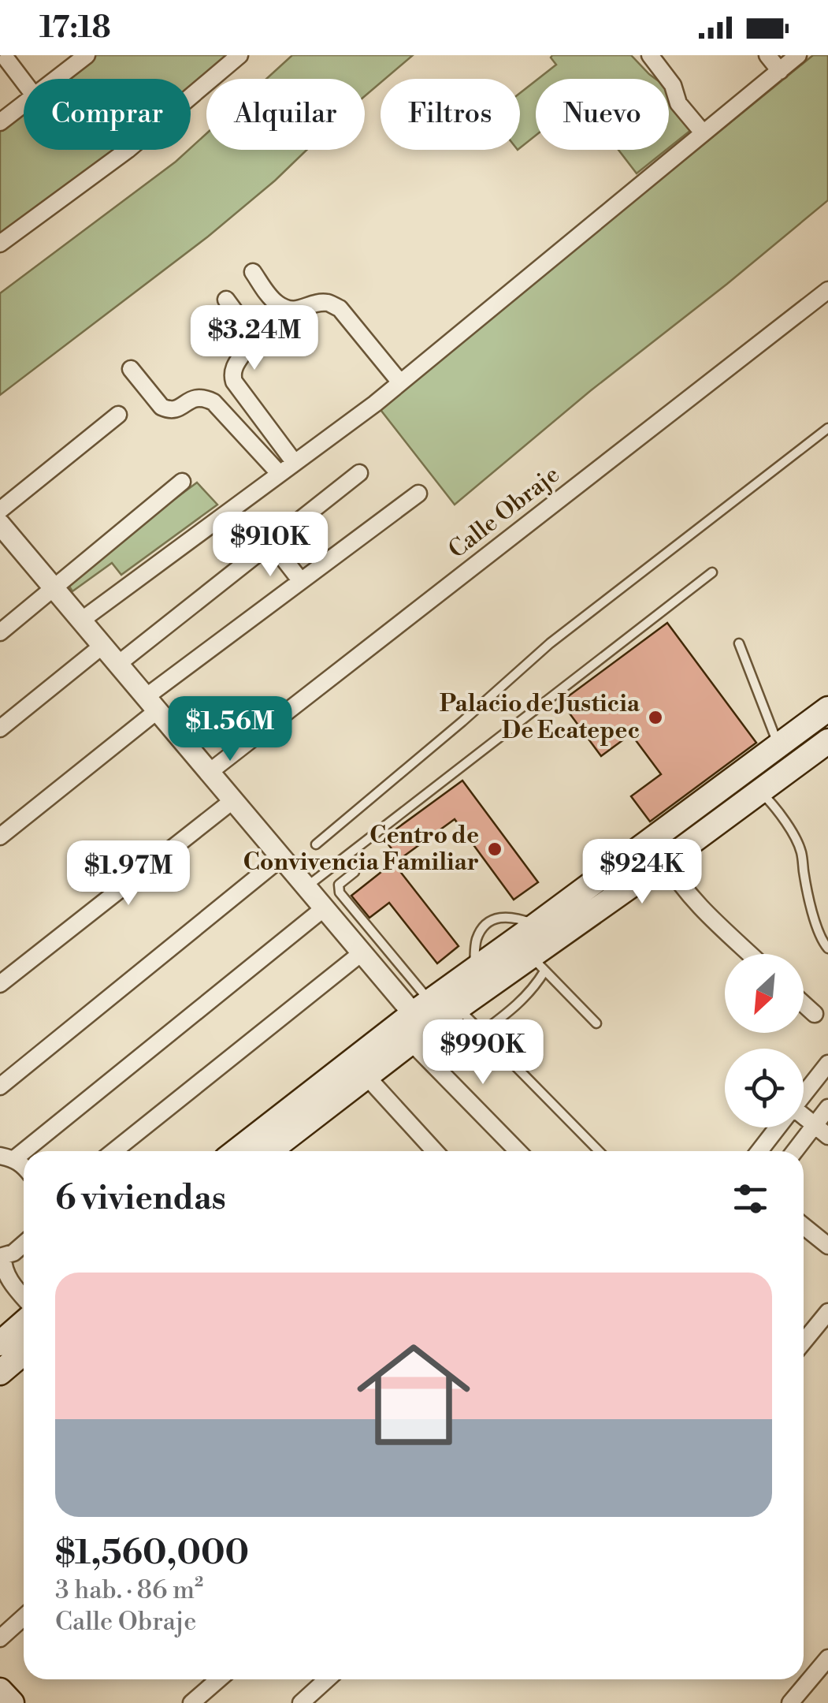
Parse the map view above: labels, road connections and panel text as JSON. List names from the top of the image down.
{
  "streets": {
    "street": ["Calle Obraje"]
  },
  "places": ["Palacio de Justicia De Ecatepec", "Centro de Convivencia Familiar"],
  "north": "bottom left",
  "page": {
    "status": "17:18",
    "chip": [
      "Comprar",
      "Alquilar",
      "Filtros",
      "Nuevo"
    ],
    "price": [
      "$3.24M",
      "$910K",
      "$1.56M",
      "$924K",
      "$1.97M",
      "$990K"
    ],
    "heading": "6 viviendas",
    "list": [
      {
        "name": "$1,560,000",
        "note": "3 hab. · 86 m² · Calle Obraje"
      }
    ]
  }
}
